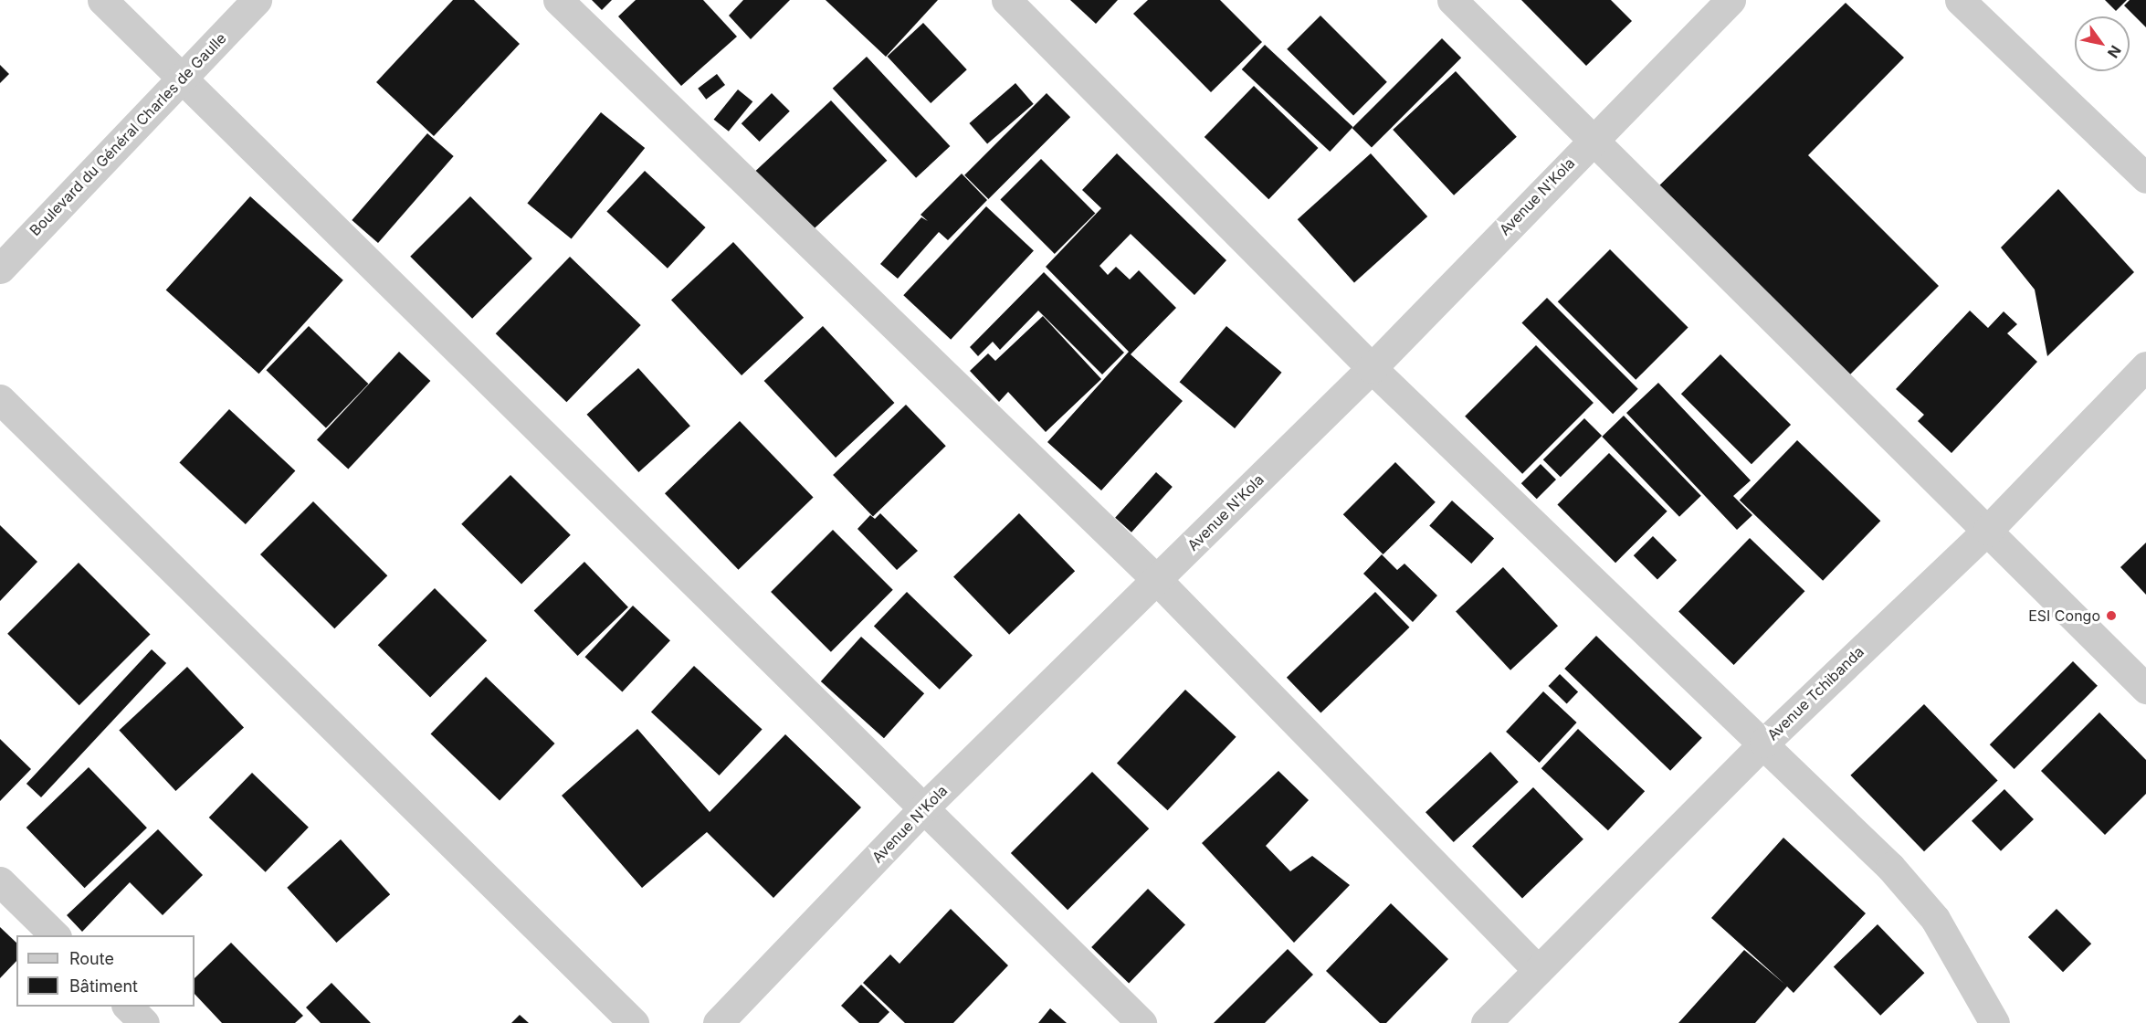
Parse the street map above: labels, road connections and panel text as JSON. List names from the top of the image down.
{
  "streets": {
    "street": ["Boulevard du Général Charles de Gaulle", "Avenue N'Kola", "Avenue Tchibanda"]
  },
  "places": ["ESI Congo"],
  "legend": ["Route", "Bâtiment"],
  "north": "bottom right"
}
